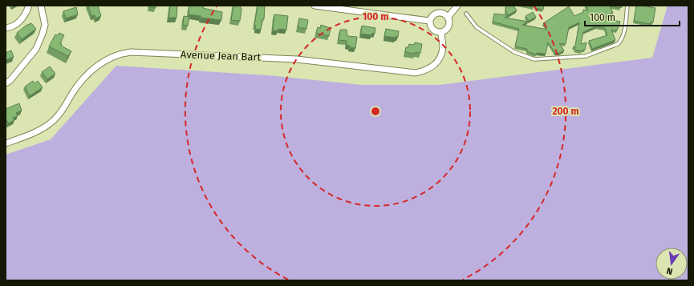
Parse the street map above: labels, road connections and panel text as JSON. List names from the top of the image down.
{
  "streets": {
    "street": ["Avenue Jean Bart"]
  },
  "scale_bar": "100 m",
  "north": "bottom",
  "rings": ["100 m", "200 m"]
}
